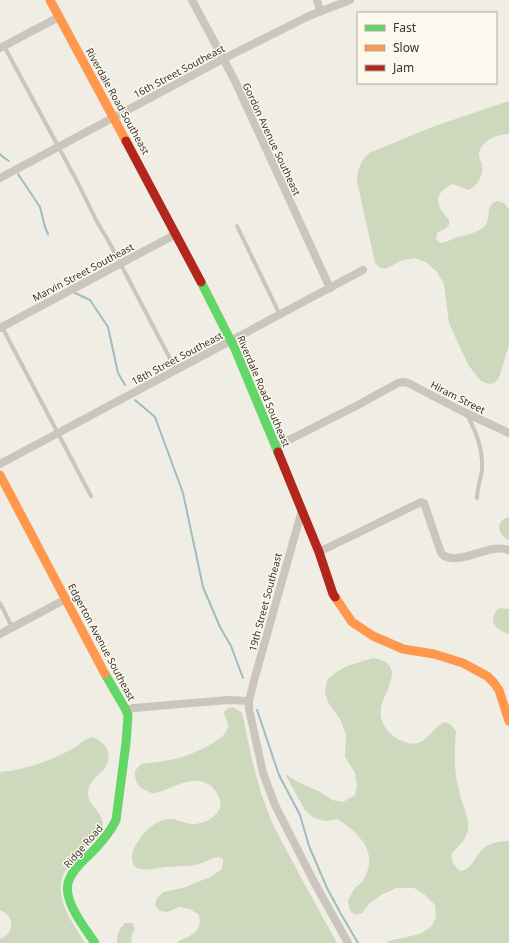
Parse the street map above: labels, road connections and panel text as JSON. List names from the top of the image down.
{
  "streets": {
    "street": [
      "16th Street Southeast",
      "Riverdale Road Southeast",
      "Gordon Avenue Southeast",
      "Marvin Street Southeast",
      "18th Street Southeast",
      "Hiram Street",
      "19th Street Southeast",
      "Edgerton Avenue Southeast",
      "Ridge Road"
    ]
  },
  "crossings": [
    ["16th Street Southeast", "Riverdale Road Southeast"],
    ["16th Street Southeast", "Gordon Avenue Southeast"],
    ["Riverdale Road Southeast", "Marvin Street Southeast"],
    ["Riverdale Road Southeast", "18th Street Southeast"],
    ["Riverdale Road Southeast", "Hiram Street"],
    ["Riverdale Road Southeast", "19th Street Southeast"],
    ["Gordon Avenue Southeast", "18th Street Southeast"],
    ["19th Street Southeast", "Edgerton Avenue Southeast"],
    ["Edgerton Avenue Southeast", "Ridge Road"]
  ],
  "legend": ["Fast", "Slow", "Jam"]
}
